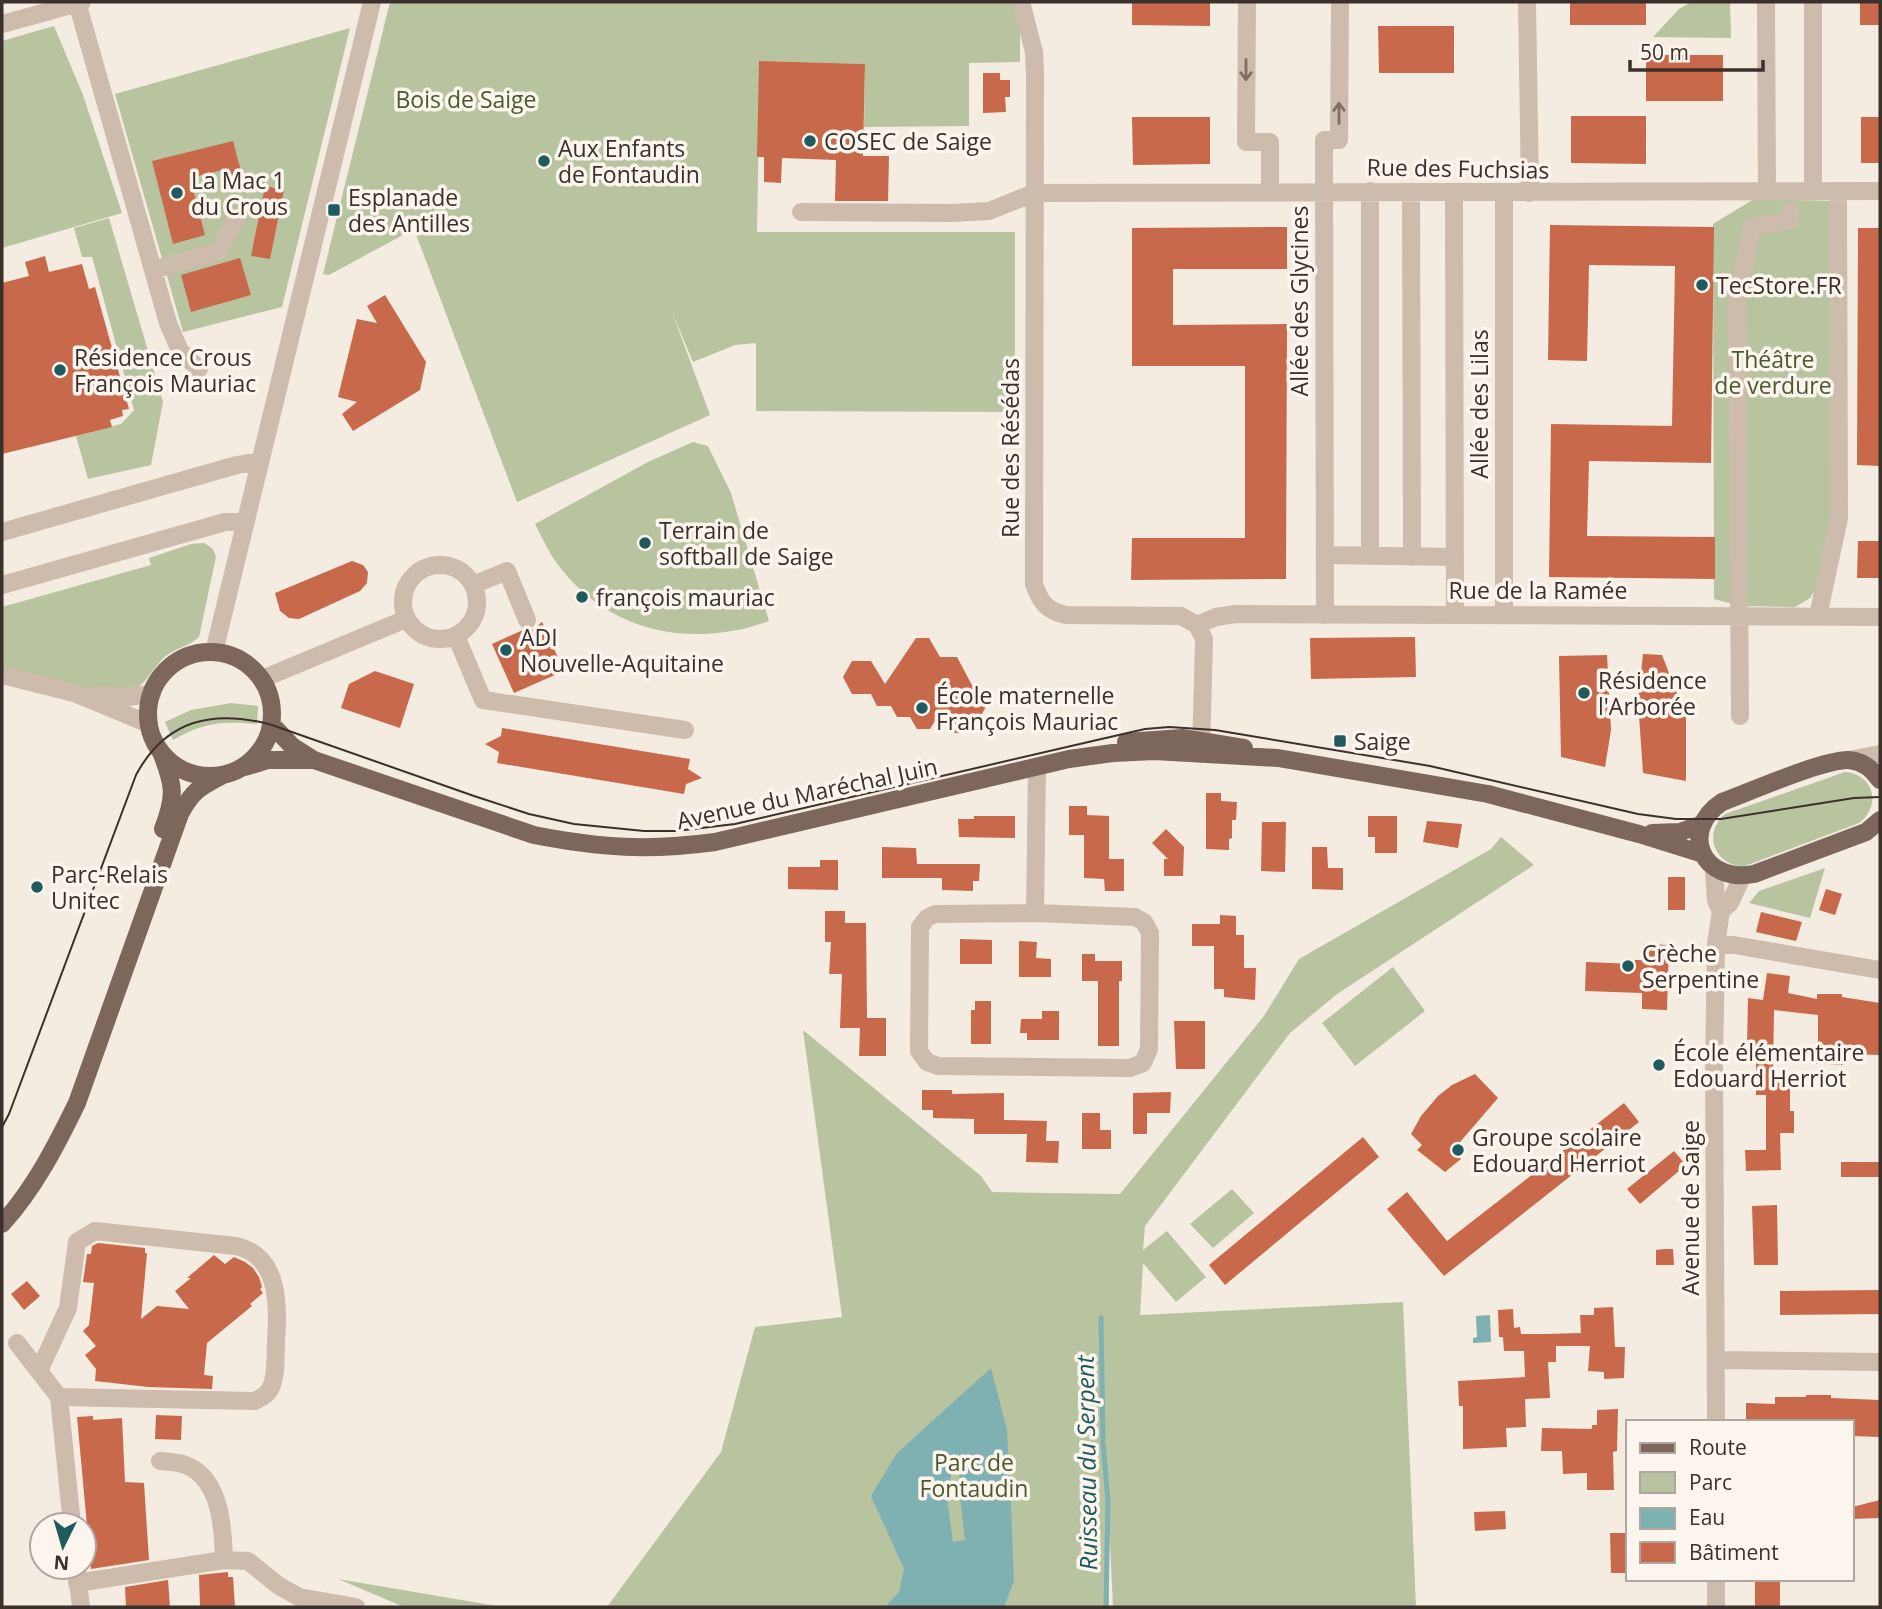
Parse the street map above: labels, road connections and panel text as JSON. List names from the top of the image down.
{
  "streets": {
    "main road": ["Avenue du Maréchal Juin"],
    "street": [
      "Rue des Fuchsias",
      "Allée des Glycines",
      "Allée des Lilas",
      "Rue des Résédas",
      "Rue de la Ramée",
      "Avenue de Saige"
    ]
  },
  "crossings": [
    ["Rue des Fuchsias", "Allée des Glycines"],
    ["Rue des Fuchsias", "Allée des Lilas"],
    ["Rue des Fuchsias", "Rue des Résédas"],
    ["Allée des Glycines", "Rue de la Ramée"],
    ["Allée des Lilas", "Rue de la Ramée"],
    ["Rue des Résédas", "Rue de la Ramée"]
  ],
  "water": ["Ruisseau du Serpent"],
  "parks": ["Bois de Saige", "Théâtre de verdure", "Parc de Fontaudin"],
  "places": {
    "other": [
      "COSEC de Saige",
      "Aux Enfants de Fontaudin",
      "La Mac 1 du Crous",
      "TecStore.FR",
      "Résidence Crous François Mauriac",
      "Terrain de softball de Saige",
      "françois mauriac",
      "ADI Nouvelle-Aquitaine",
      "Résidence l'Arborée",
      "École maternelle François Mauriac",
      "Parc-Relais Unitec",
      "Crèche Serpentine",
      "École élémentaire Edouard Herriot",
      "Groupe scolaire Edouard Herriot"
    ],
    "transit": ["Esplanade des Antilles", "Saige"]
  },
  "legend": [
    "Route",
    "Parc",
    "Eau",
    "Bâtiment"
  ],
  "scale_bar": "50 m",
  "north": "bottom"
}
